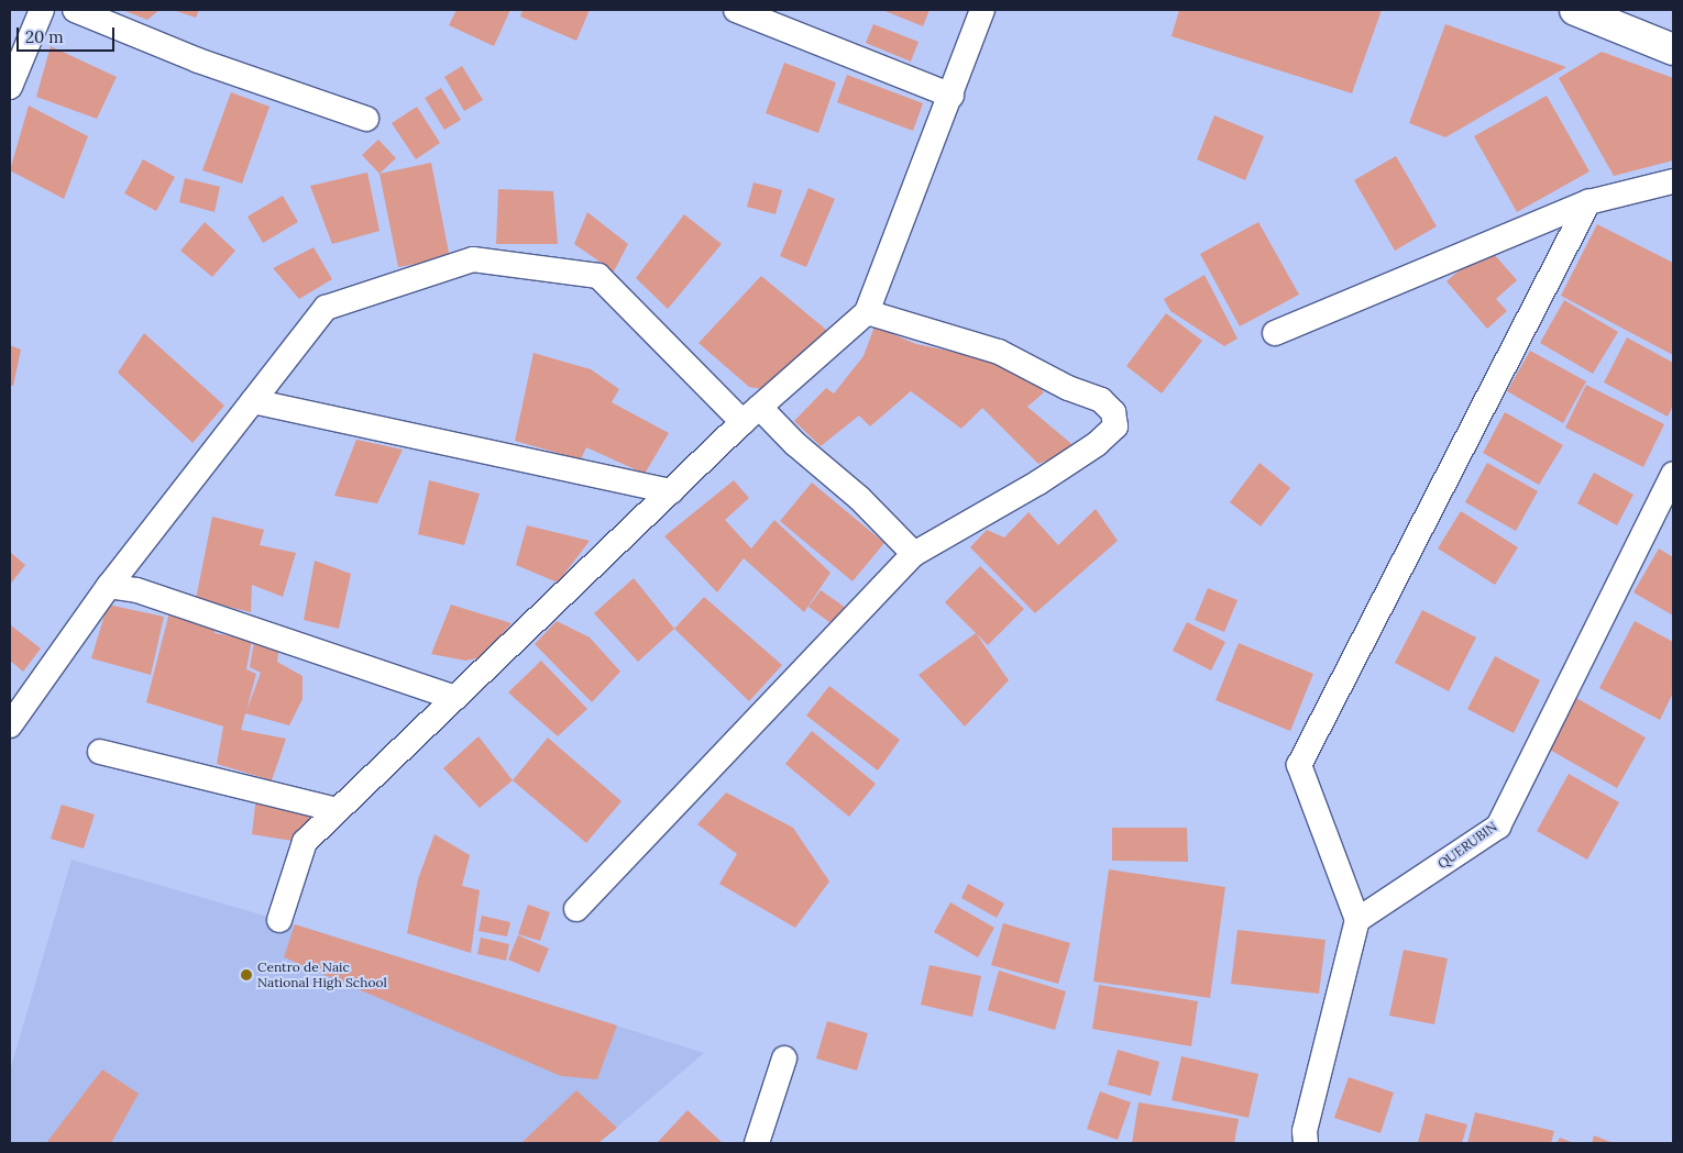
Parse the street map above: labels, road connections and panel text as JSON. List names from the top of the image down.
{
  "streets": {
    "street": ["QUERUBIN"]
  },
  "places": ["Centro de Naic National High School"],
  "scale_bar": "20 m"
}
